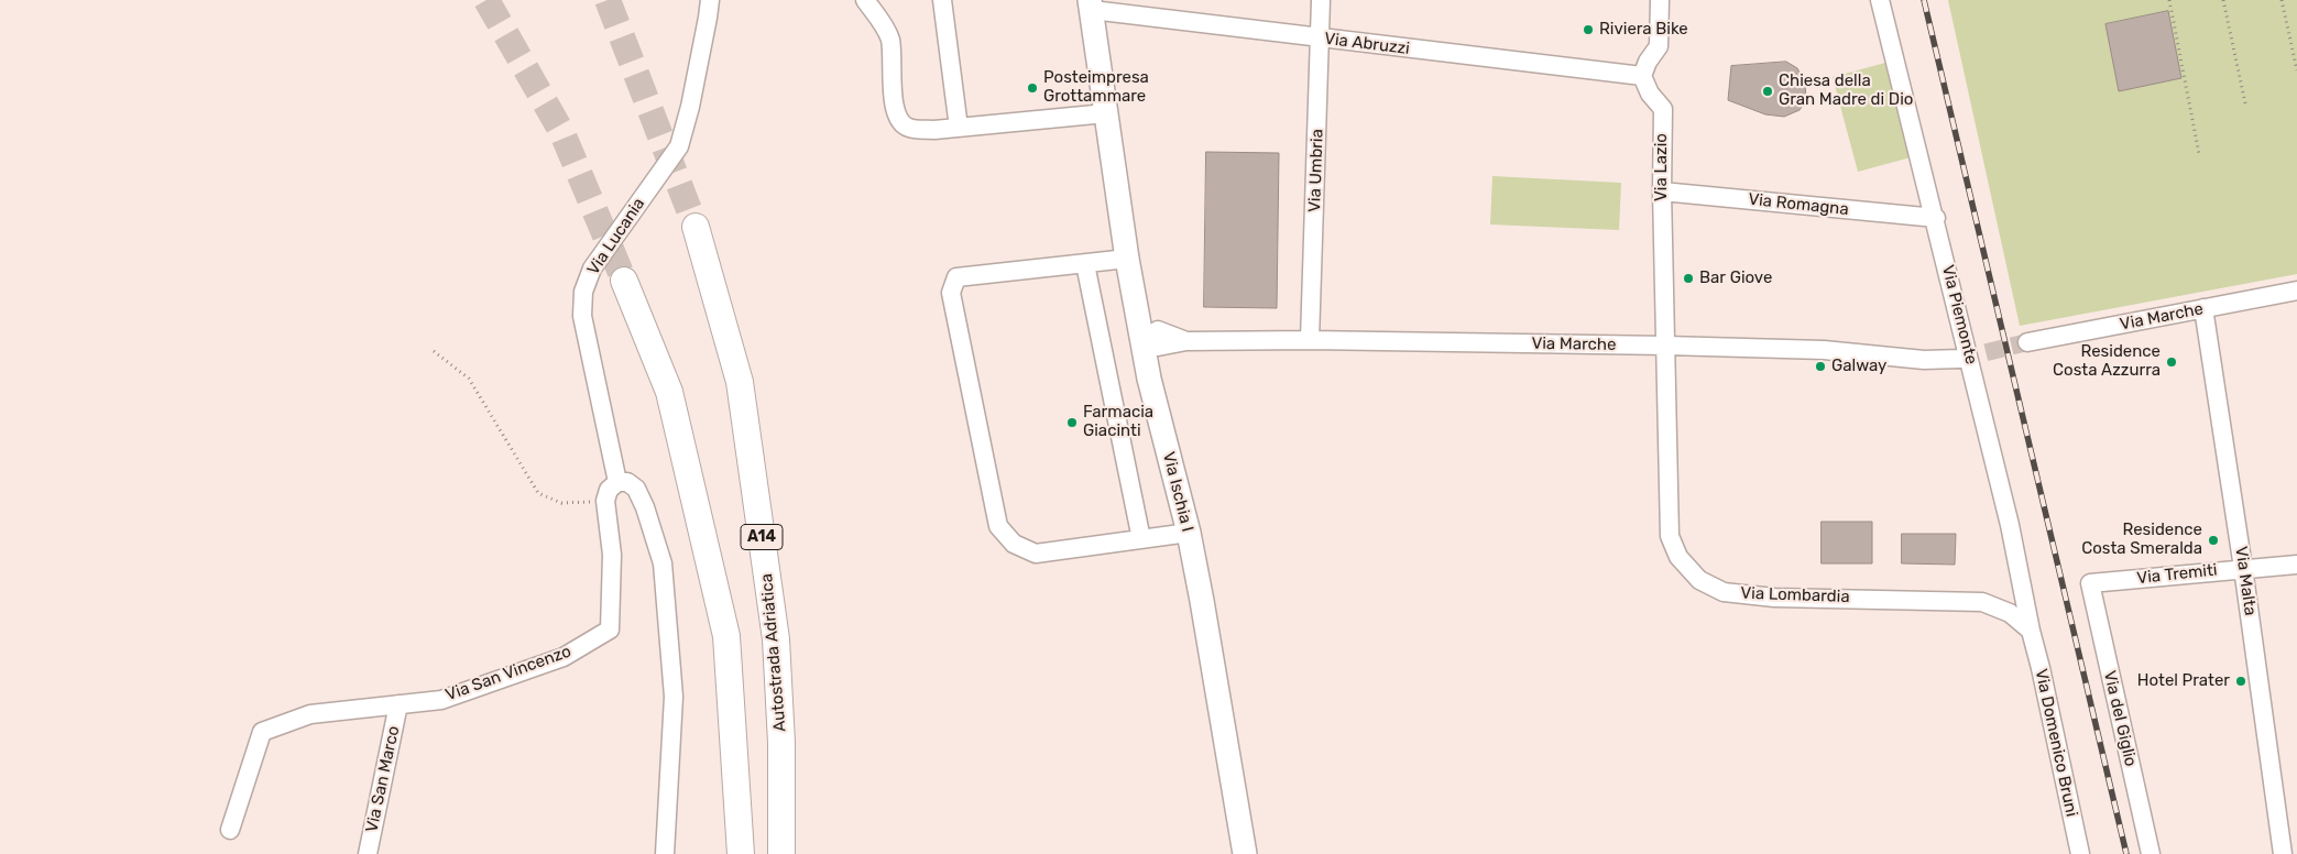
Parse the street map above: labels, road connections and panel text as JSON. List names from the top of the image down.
{
  "streets": {
    "highway": ["A14", "Autostrada Adriatica"],
    "main road": ["Via Ischia I"],
    "street": [
      "Via Abruzzi",
      "Via Lazio",
      "Via Umbria",
      "Via Romagna",
      "Via Lucania",
      "Via Piemonte",
      "Via Marche",
      "Via Tremiti",
      "Via Malta",
      "Via Lombardia",
      "Via San Vincenzo",
      "Via del Giglio",
      "Via Domenico Bruni",
      "Via San Marco"
    ]
  },
  "crossings": [
    ["Via Abruzzi", "Via Lazio"],
    ["Via Abruzzi", "Via Umbria"],
    ["Via Abruzzi", "Via Ischia I"],
    ["Via Lazio", "Via Romagna"],
    ["Via Lazio", "Via Marche"],
    ["Via Lazio", "Via Lombardia"],
    ["Via Umbria", "Via Marche"],
    ["Via Romagna", "Via Piemonte"],
    ["Via Piemonte", "Via Lombardia"],
    ["Via Piemonte", "Via Domenico Bruni"],
    ["Via Marche", "Via Ischia I"],
    ["Via Marche", "Via Malta"],
    ["Via Marche", "Via Lombardia"],
    ["Via Tremiti", "Via Malta"],
    ["Via Tremiti", "Via del Giglio"],
    ["Via Lombardia", "Via Domenico Bruni"],
    ["Via San Vincenzo", "Via San Marco"]
  ],
  "places": [
    "Riviera Bike",
    "Posteimpresa Grottammare",
    "Chiesa della Gran Madre di Dio",
    "Bar Giove",
    "Residence Costa Azzurra",
    "Galway",
    "Farmacia Giacinti",
    "Residence Costa Smeralda",
    "Hotel Prater"
  ]
}
